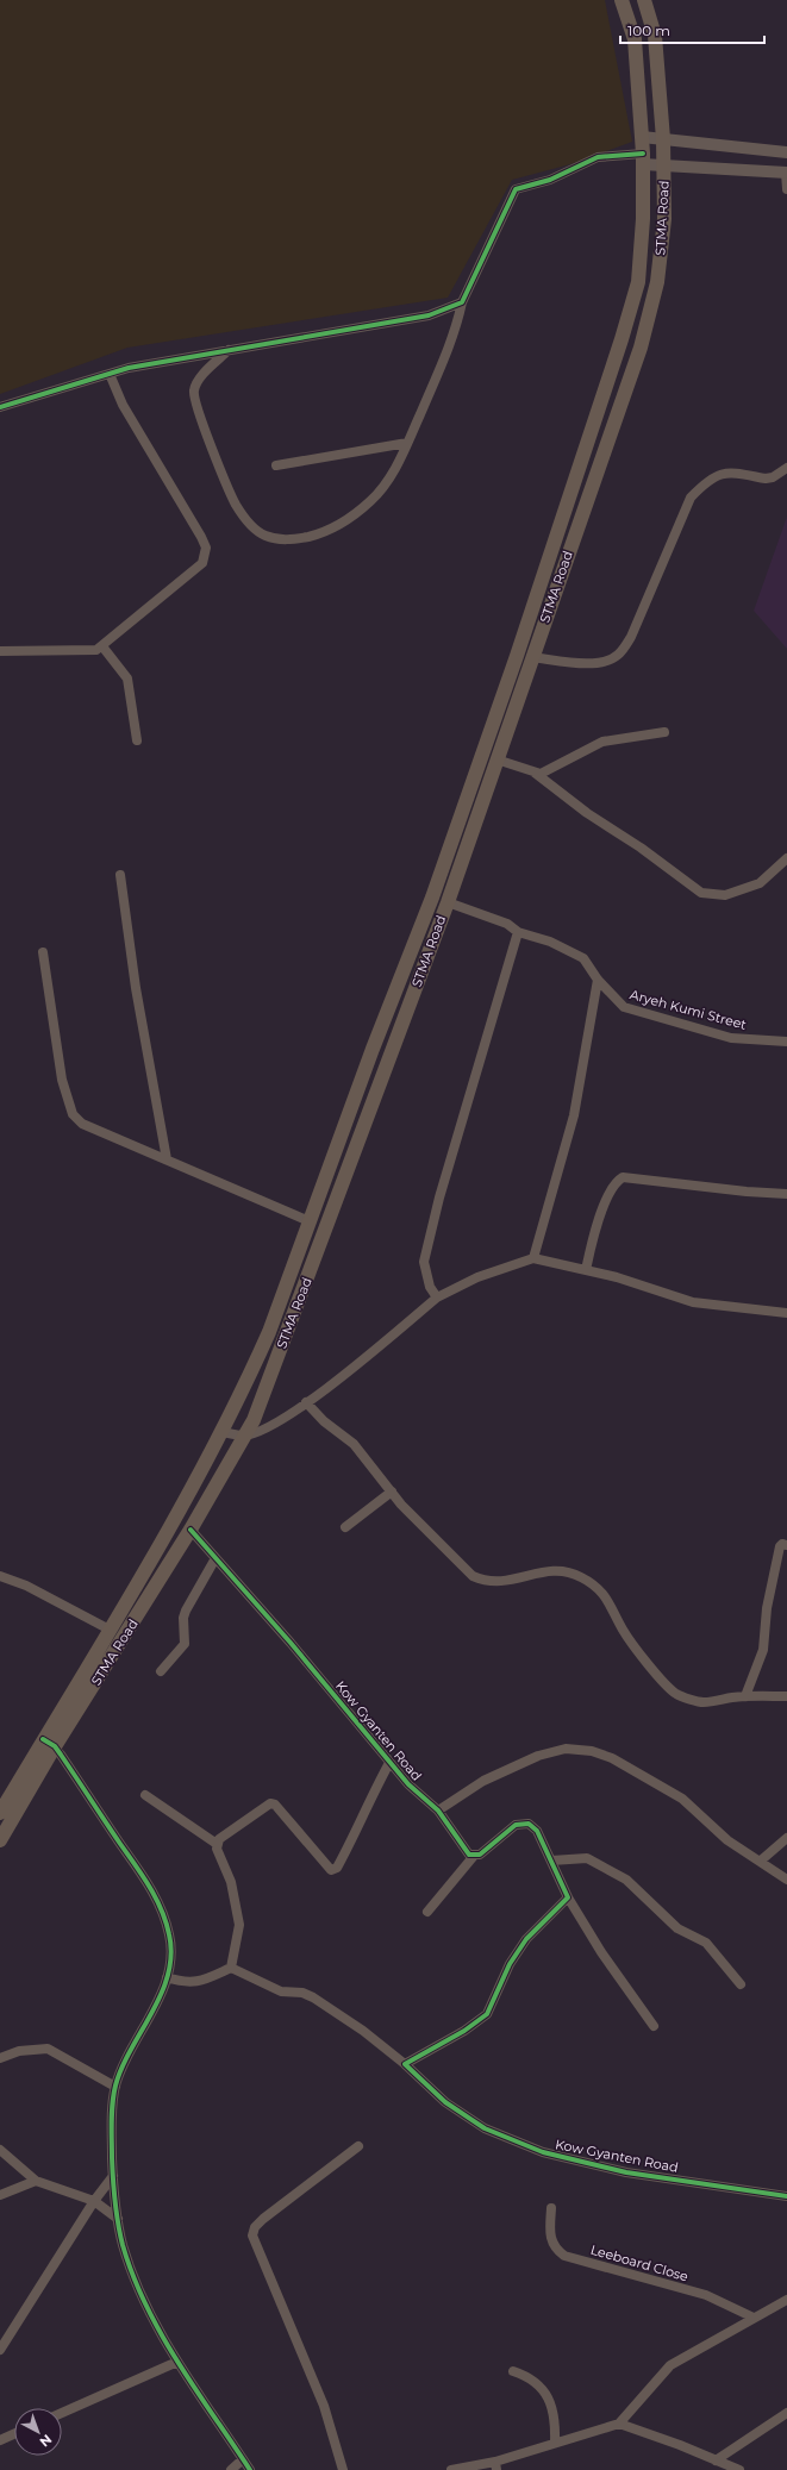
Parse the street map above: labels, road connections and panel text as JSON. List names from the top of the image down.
{
  "streets": {
    "main road": ["STMA Road"],
    "street": ["Aryeh Kumi Street", "Kow Gyanten Road", "Leeboard Close"]
  },
  "crossings": [
    ["STMA Road", "Aryeh Kumi Street"],
    ["STMA Road", "Kow Gyanten Road"]
  ],
  "scale_bar": "100 m",
  "north": "bottom right"
}
